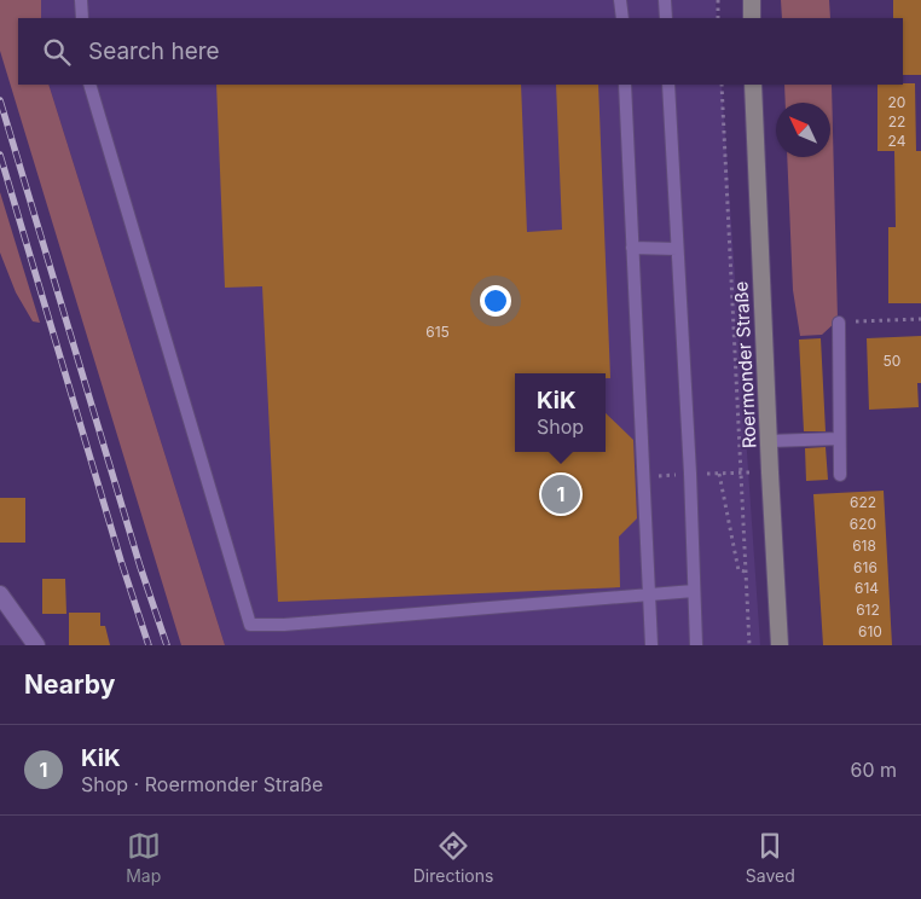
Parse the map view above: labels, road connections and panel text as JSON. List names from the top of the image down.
{
  "streets": {
    "main road": ["Roermonder Straße"]
  },
  "house_numbers": [
    "20",
    "22",
    "24",
    "615",
    "50",
    "622",
    "620",
    "618",
    "616",
    "614",
    "612",
    "610"
  ],
  "north": "top left",
  "page": {
    "search": "Search here",
    "popup": ["KiK", "Shop"],
    "pins": "1",
    "heading": "Nearby",
    "list": [
      {
        "mark": "1",
        "name": "KiK",
        "note": "Shop · Roermonder Straße",
        "value": "60 m"
      }
    ],
    "nav": ["Map", "Directions", "Saved"]
  }
}
